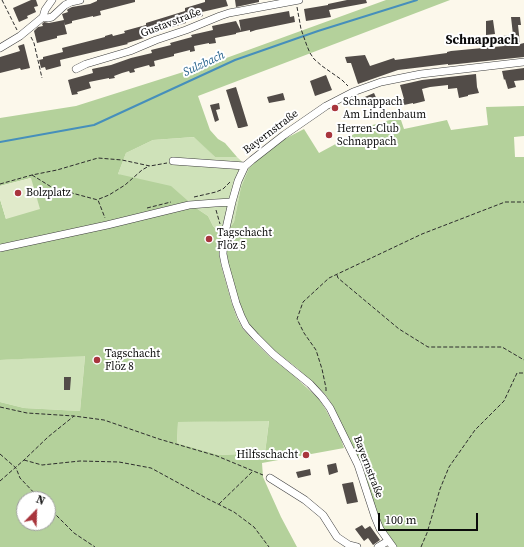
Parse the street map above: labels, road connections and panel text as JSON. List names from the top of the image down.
{
  "streets": {
    "street": ["Gustavstraße", "Bayernstraße"]
  },
  "districts": ["Schnappach"],
  "water": ["Sulzbach"],
  "places": [
    "Schnappach Am Lindenbaum",
    "Herren-Club Schnappach",
    "Bolzplatz",
    "Tagschacht Flöz 5",
    "Tagschacht Flöz 8",
    "Hilfsschacht"
  ],
  "scale_bar": "100 m",
  "north": "top right"
}
